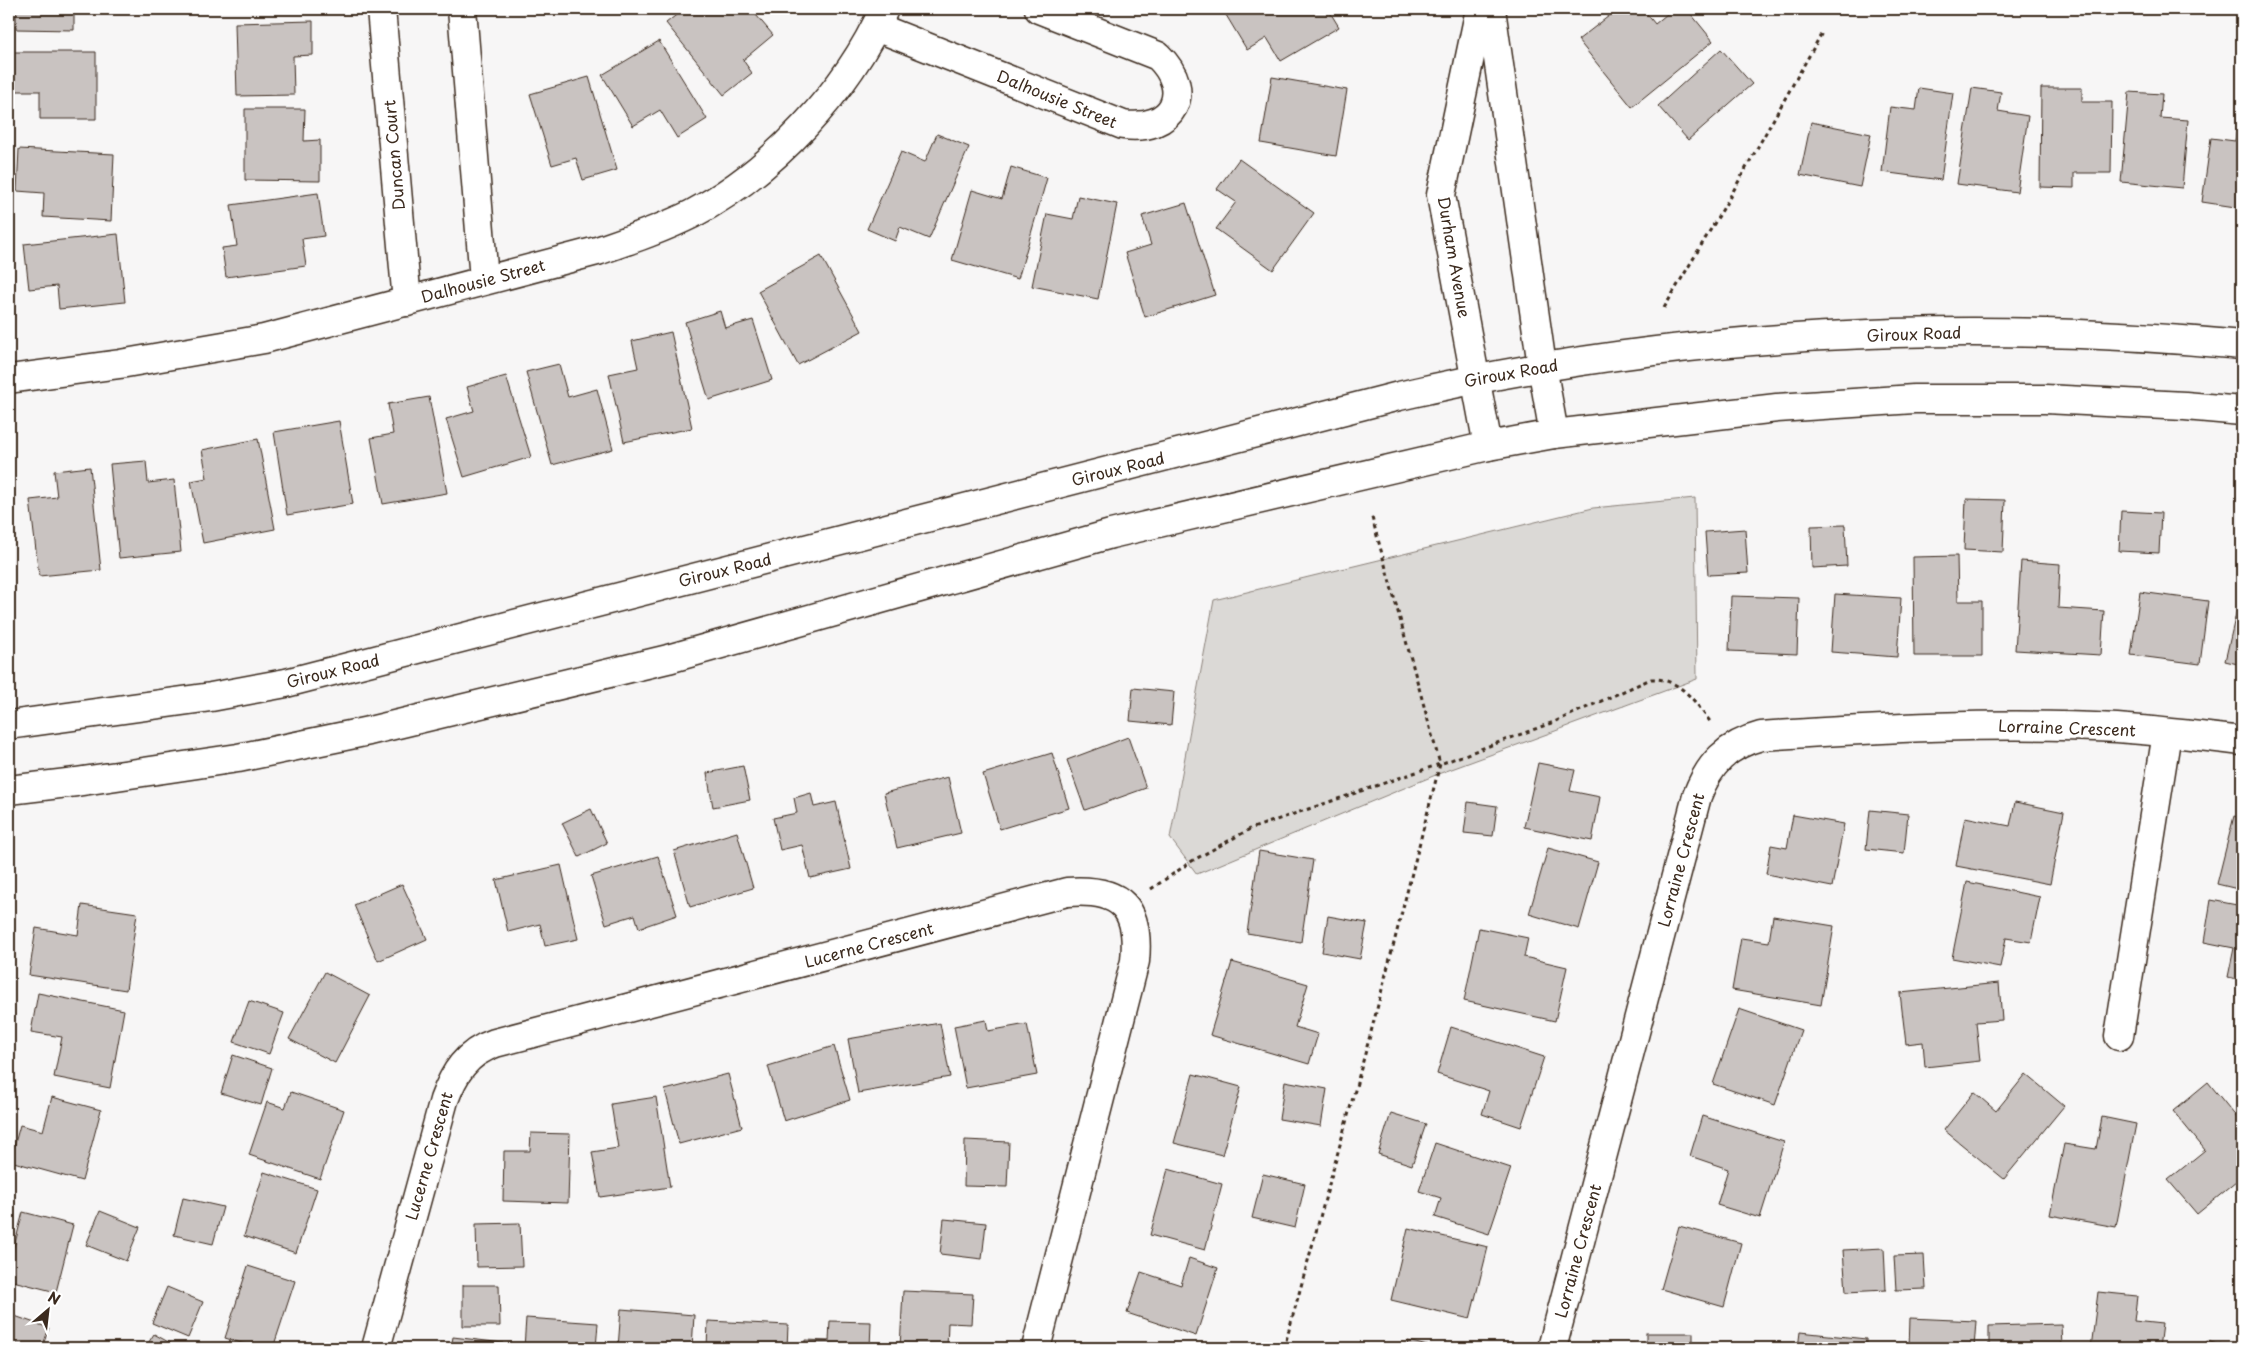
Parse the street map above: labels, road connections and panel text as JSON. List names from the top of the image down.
{
  "streets": {
    "street": [
      "Dalhousie Street",
      "Duncan Court",
      "Durham Avenue",
      "Giroux Road",
      "Lorraine Crescent",
      "Lucerne Crescent"
    ]
  },
  "crossings": [
    ["Dalhousie Street", "Duncan Court"],
    ["Durham Avenue", "Giroux Road"]
  ],
  "north": "top right"
}
